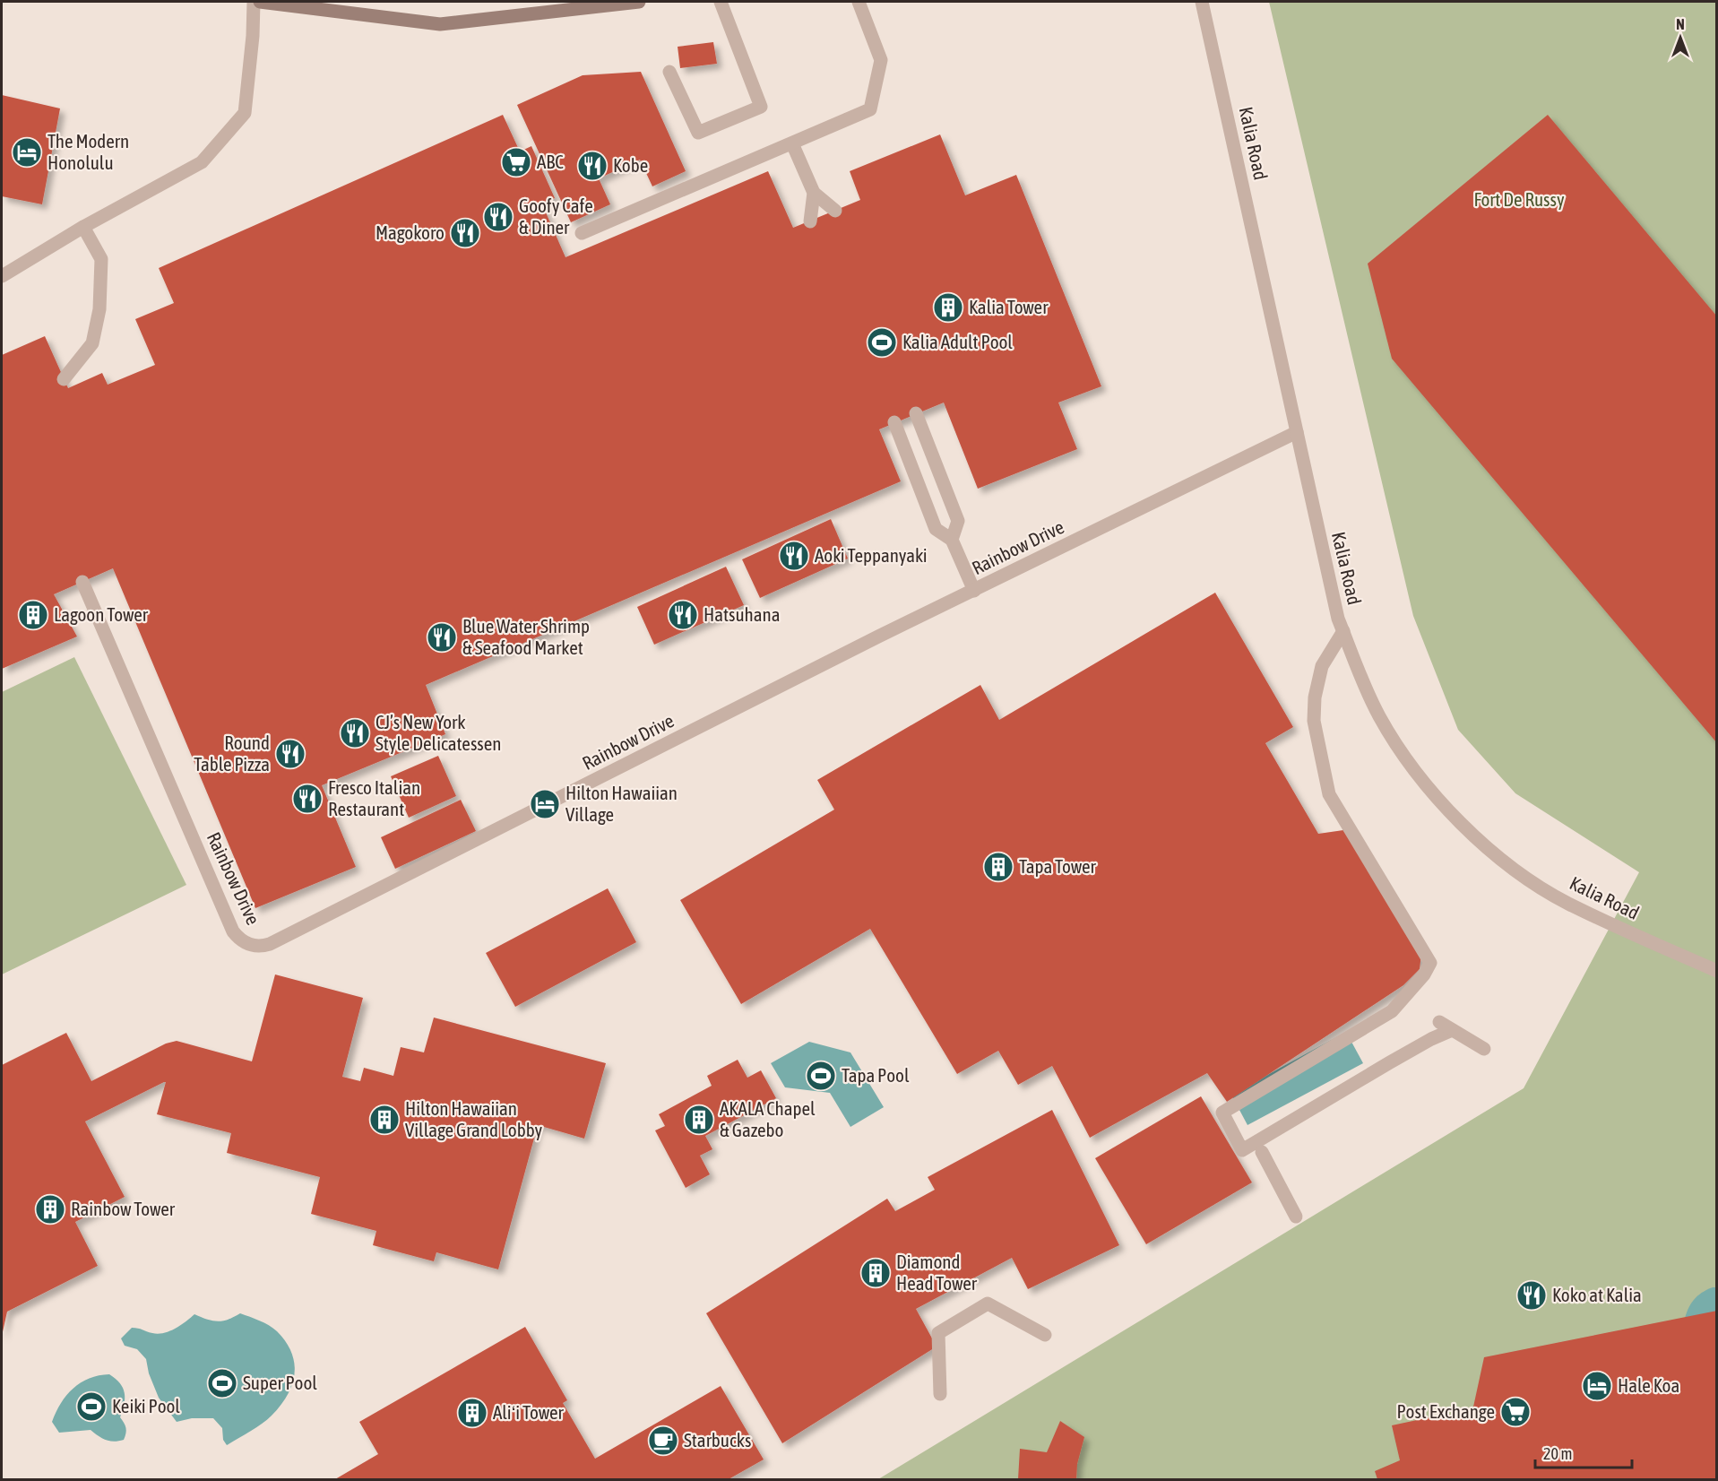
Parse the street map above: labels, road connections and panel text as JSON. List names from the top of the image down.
{
  "streets": {
    "street": ["Kalia Road", "Rainbow Drive"]
  },
  "crossings": [
    ["Kalia Road", "Rainbow Drive"]
  ],
  "parks": ["Fort De Russy"],
  "places": {
    "hotel": ["The Modern Honolulu", "Hilton Hawaiian Village", "Hale Koa"],
    "supermarket": ["ABC", "Post Exchange"],
    "restaurant": [
      "Kobe",
      "Goofy Cafe & Diner",
      "Magokoro",
      "Aoki Teppanyaki",
      "Hatsuhana",
      "Blue Water Shrimp & Seafood Market",
      "CJ’s New York Style Delicatessen",
      "Round Table Pizza",
      "Fresco Italian Restaurant",
      "Koko at Kalia"
    ],
    "building": [
      "Kalia Tower",
      "Lagoon Tower",
      "Tapa Tower",
      "Hilton Hawaiian Village Grand Lobby",
      "AKALA Chapel & Gazebo",
      "Rainbow Tower",
      "Diamond Head Tower",
      "Aliʻi Tower"
    ],
    "sports": [
      "Kalia Adult Pool",
      "Tapa Pool",
      "Super Pool",
      "Keiki Pool"
    ],
    "cafe": ["Starbucks"]
  },
  "scale_bar": "20 m",
  "north": "top"
}
